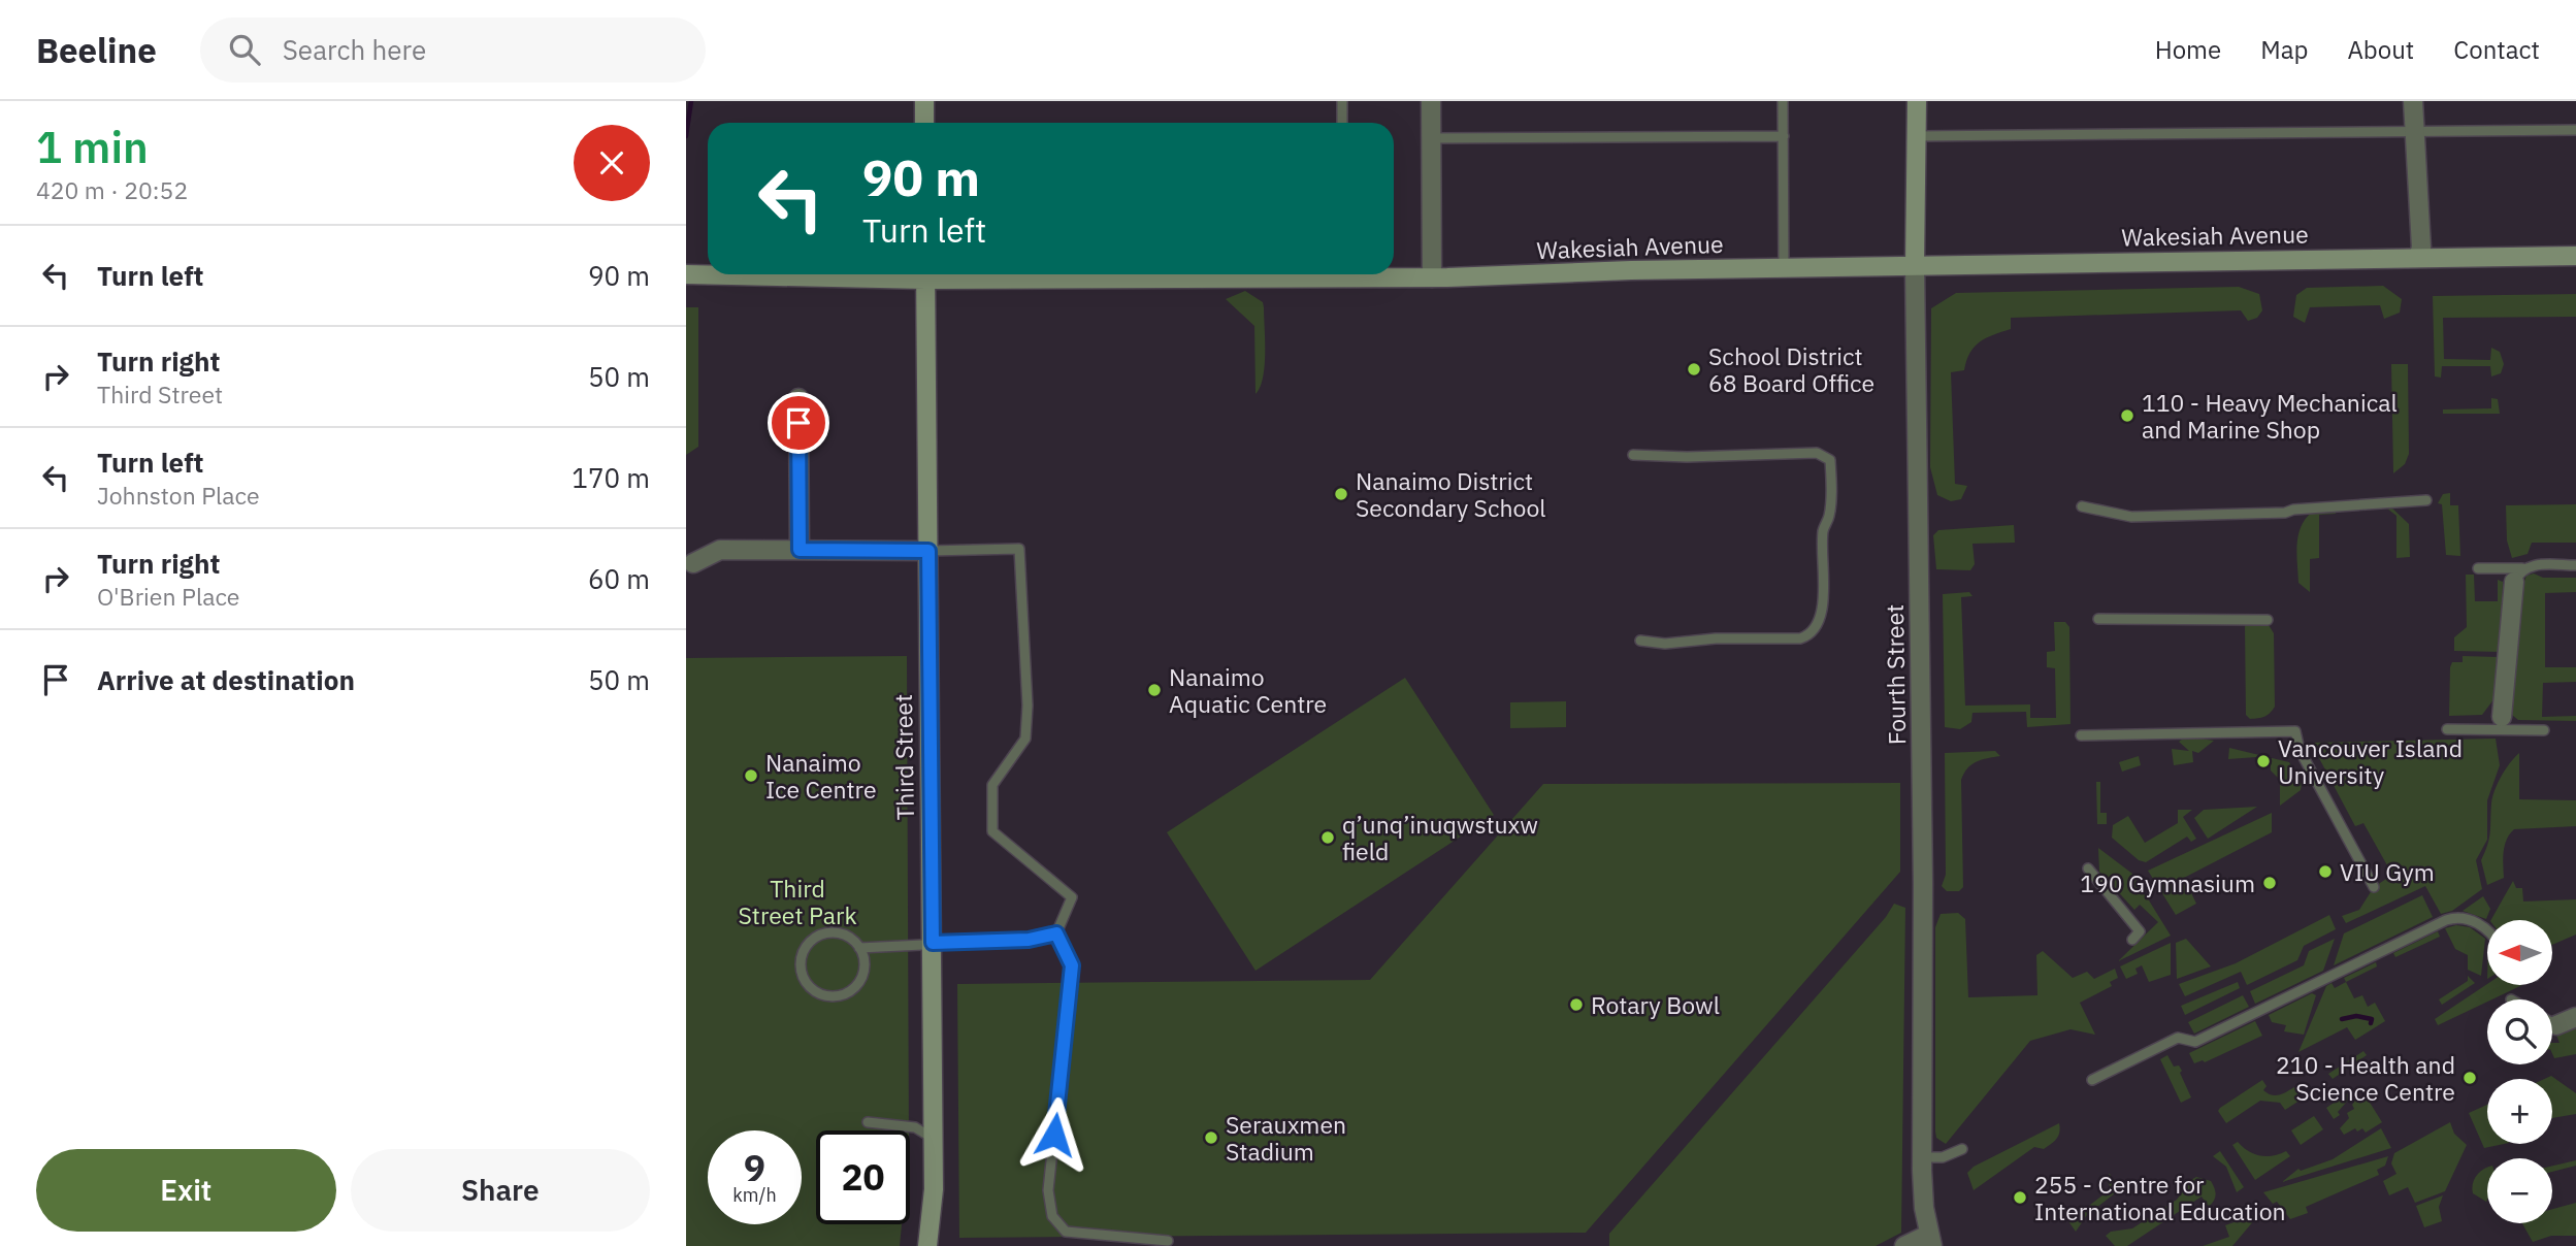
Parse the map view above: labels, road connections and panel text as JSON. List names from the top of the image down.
{
  "streets": {
    "main road": ["Wakesiah Avenue", "Fourth Street", "Third Street"]
  },
  "crossings": [
    ["Wakesiah Avenue", "Fourth Street"]
  ],
  "parks": ["Third Street Park"],
  "places": [
    "School District 68 Board Office",
    "110 - Heavy Mechanical and Marine Shop",
    "Nanaimo District Secondary School",
    "Nanaimo Aquatic Centre",
    "Vancouver Island University",
    "Nanaimo Ice Centre",
    "q’unq’inuqwstuxw field",
    "VIU Gym",
    "190 Gymnasium",
    "Rotary Bowl",
    "210 - Health and Science Centre",
    "Serauxmen Stadium",
    "255 - Centre for International Education"
  ],
  "north": "left",
  "page": {
    "header": "Beeline",
    "search": "Search here",
    "nav": [
      "Home",
      "Map",
      "About",
      "Contact"
    ],
    "heading": ["1 min", "420 m · 20:52"],
    "turn": ["90 m", "Turn left"],
    "list": [
      {
        "name": "Turn left",
        "value": "90 m"
      },
      {
        "name": "Turn right",
        "note": "Third Street",
        "value": "50 m"
      },
      {
        "name": "Turn left",
        "note": "Johnston Place",
        "value": "170 m"
      },
      {
        "name": "Turn right",
        "note": "O'Brien Place",
        "value": "60 m"
      },
      {
        "name": "Arrive at destination",
        "value": "50 m"
      }
    ],
    "map_buttons": ["+", "−"],
    "speed": "9 km/h",
    "limit": "20",
    "buttons": ["Exit", "Share"]
  }
}
